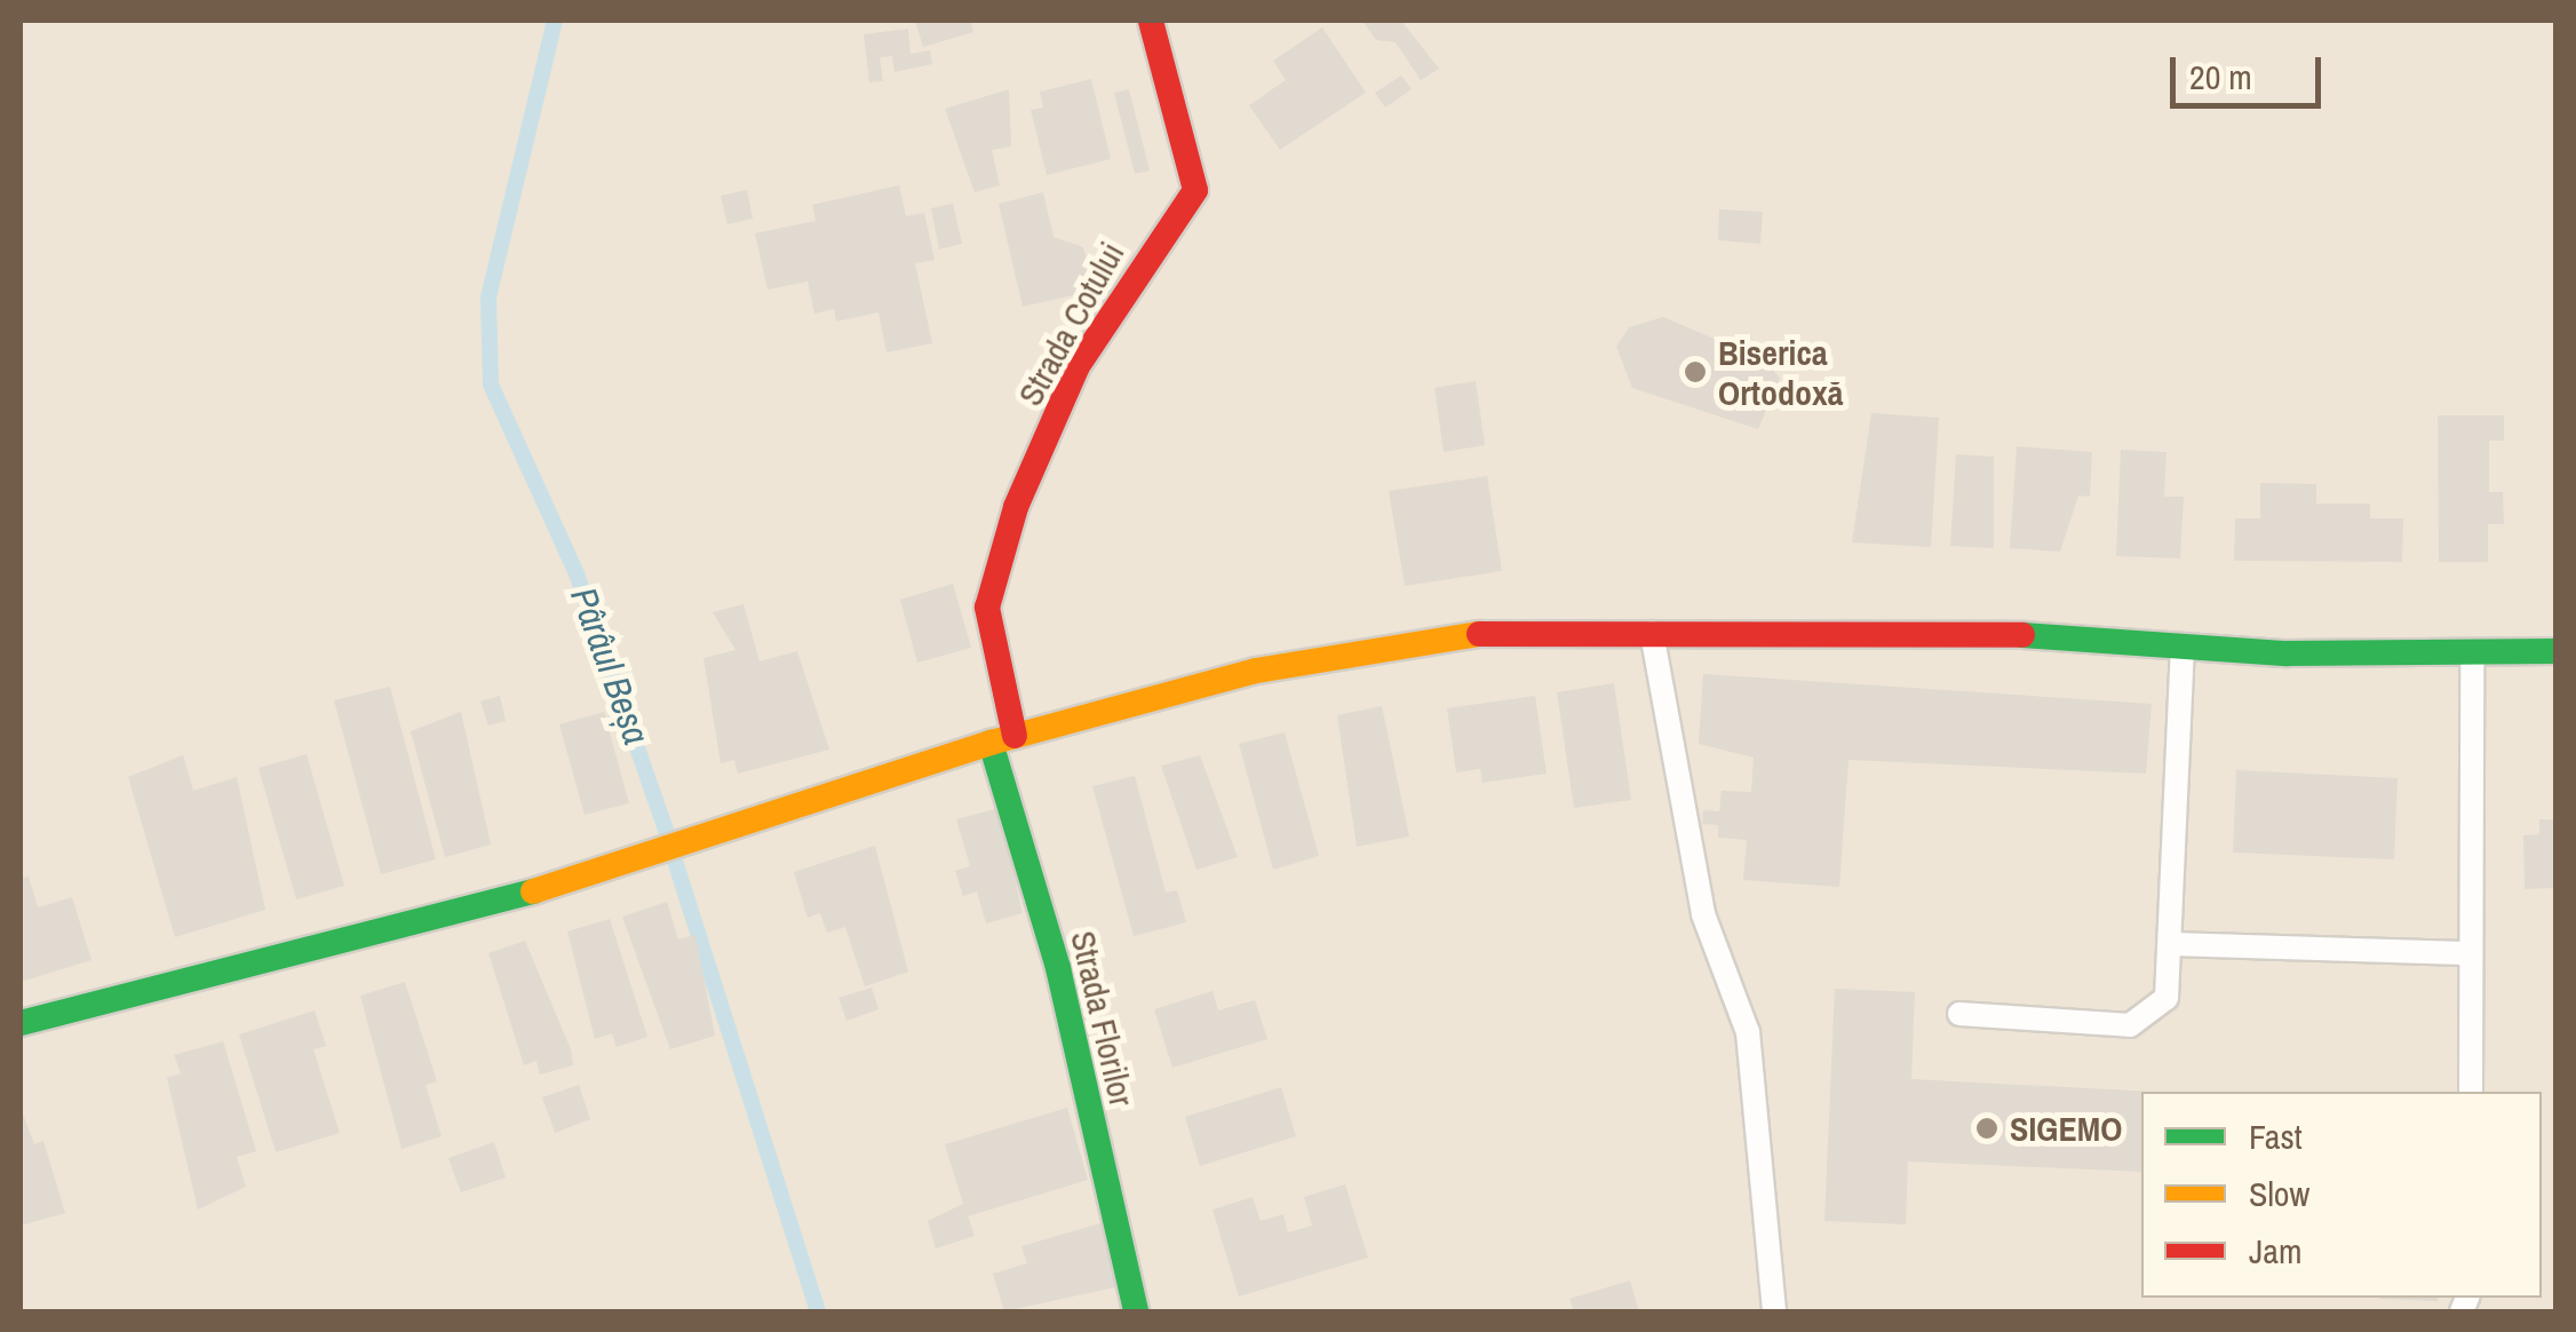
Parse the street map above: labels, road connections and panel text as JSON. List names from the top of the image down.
{
  "streets": {
    "main road": ["Strada Cotului", "Strada Florilor"]
  },
  "crossings": [
    ["Strada Cotului", "Strada Florilor"]
  ],
  "water": ["Pârâul Beșa"],
  "places": ["Biserica Ortodoxă", "SIGEMO"],
  "legend": ["Fast", "Slow", "Jam"],
  "scale_bar": "20 m"
}
